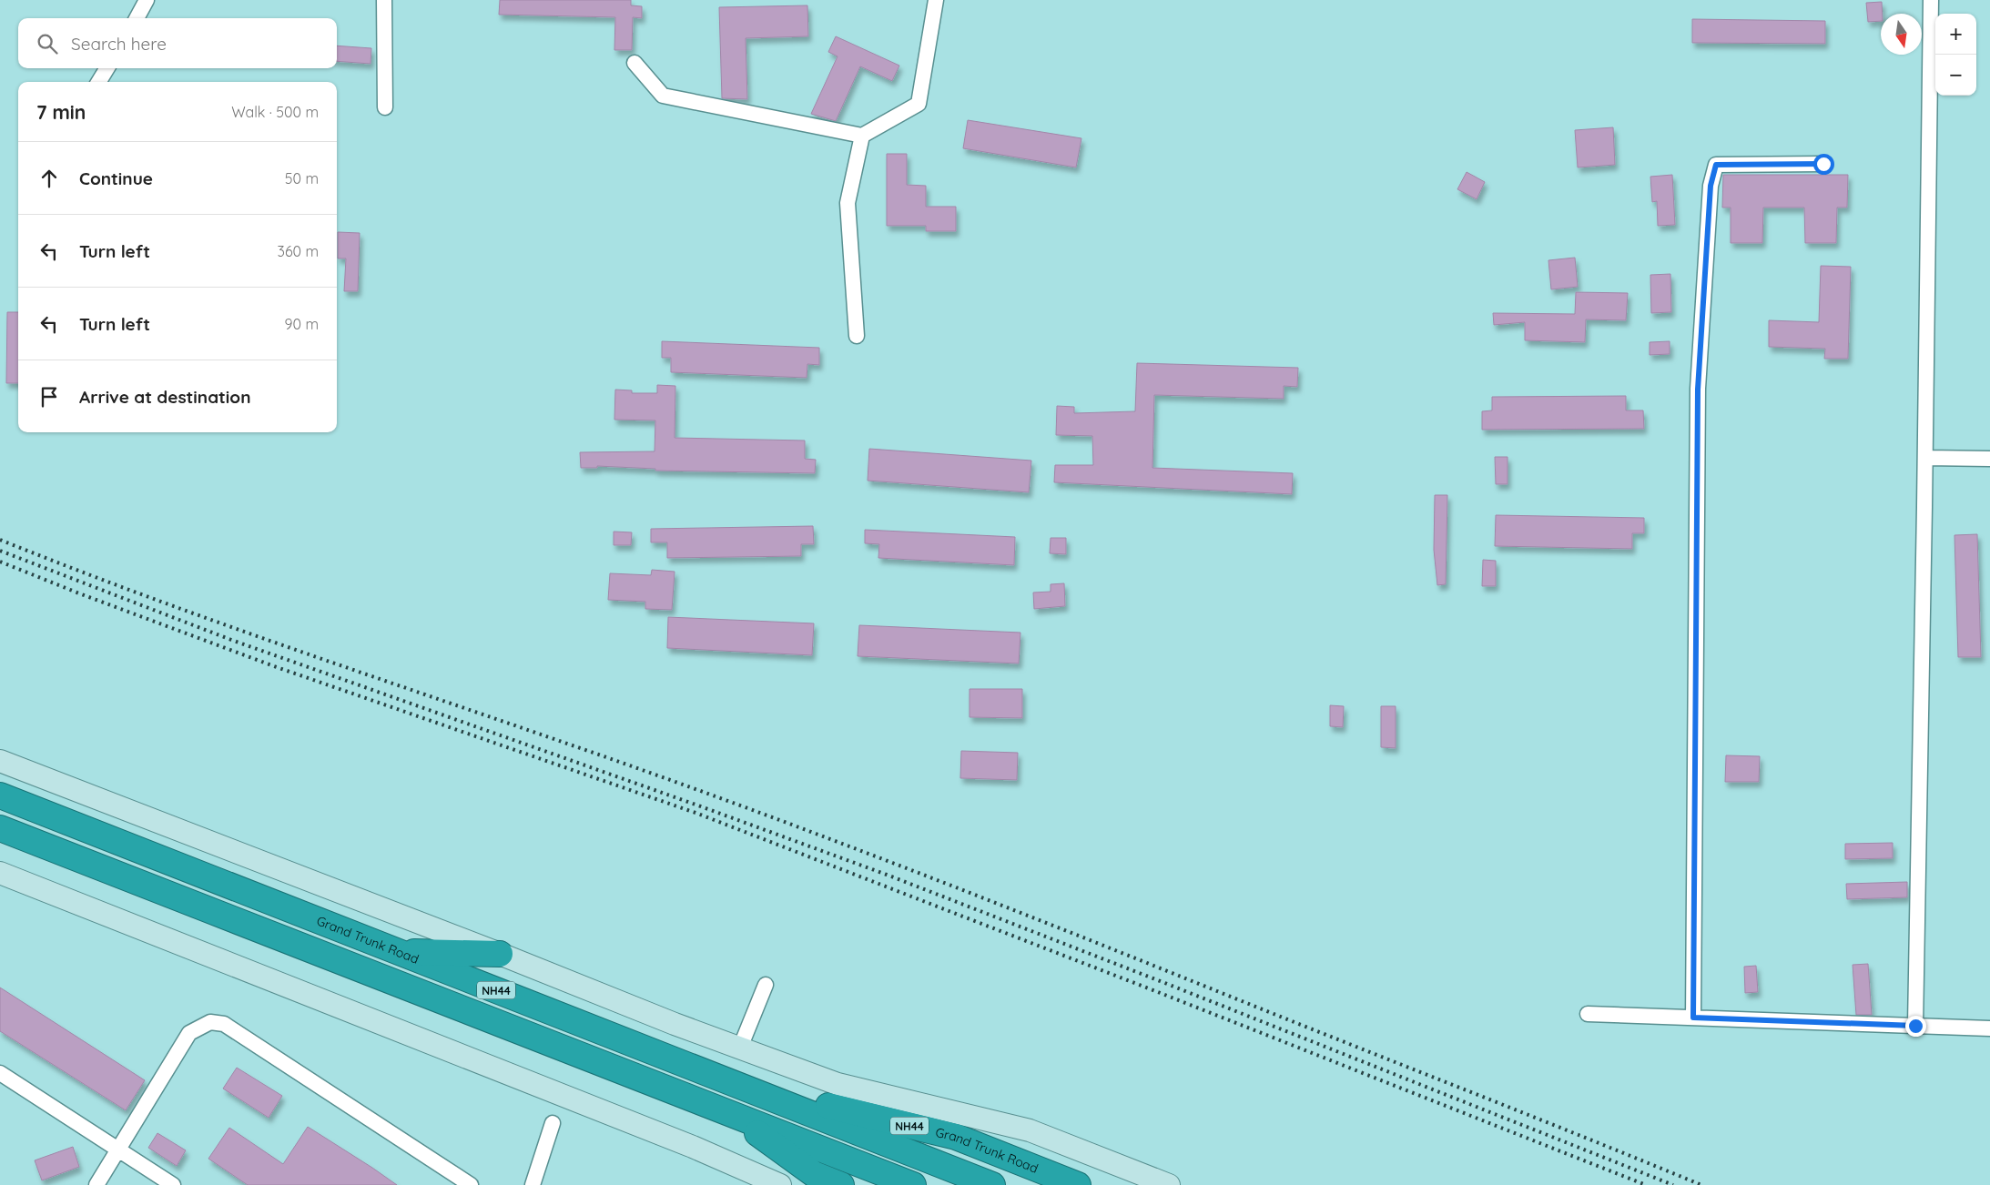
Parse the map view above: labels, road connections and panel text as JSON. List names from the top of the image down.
{
  "streets": {
    "highway": ["Grand Trunk Road", "NH44"]
  },
  "north": "bottom",
  "page": {
    "map_buttons": ["+", "−"],
    "search": "Search here",
    "heading": ["7 min", "Walk · 500 m"],
    "list": [
      ["Continue", "50 m"],
      ["Turn left", "360 m"],
      ["Turn left", "90 m"],
      "Arrive at destination"
    ]
  }
}
